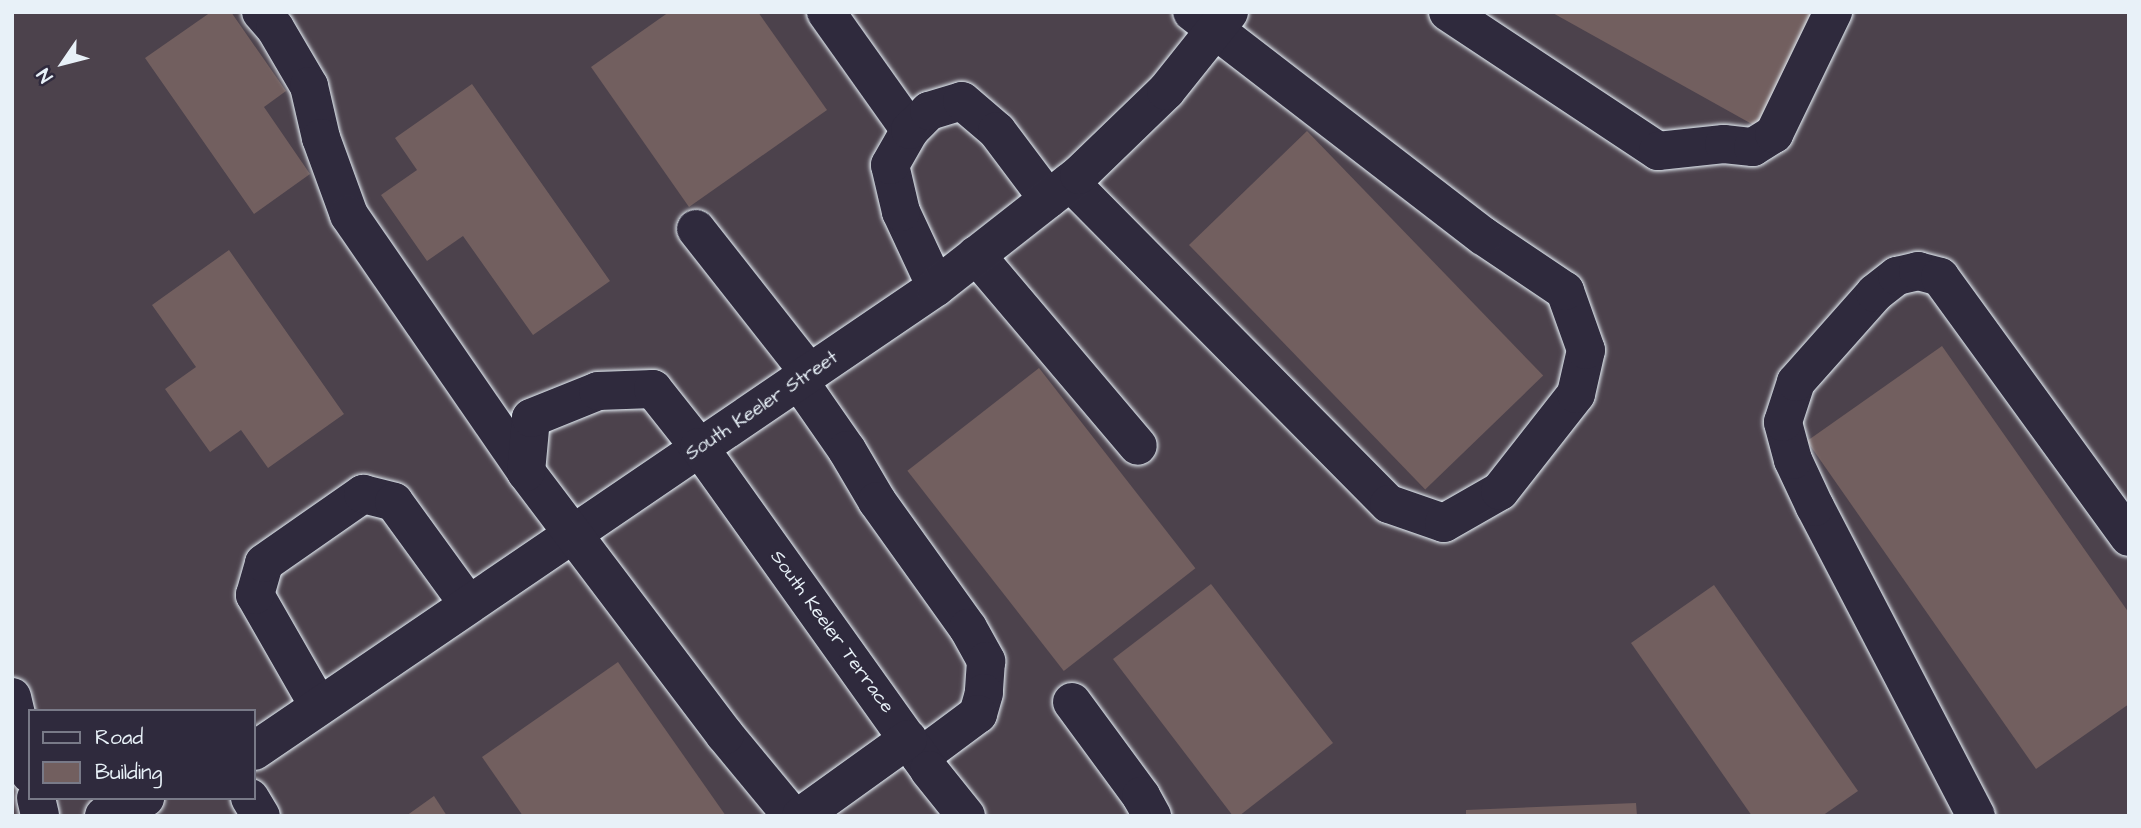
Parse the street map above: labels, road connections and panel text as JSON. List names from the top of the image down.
{
  "streets": {
    "street": ["South Keeler Street", "South Keeler Terrace"]
  },
  "crossings": [
    ["South Keeler Street", "South Keeler Terrace"]
  ],
  "legend": ["Road", "Building"],
  "north": "bottom left"
}
